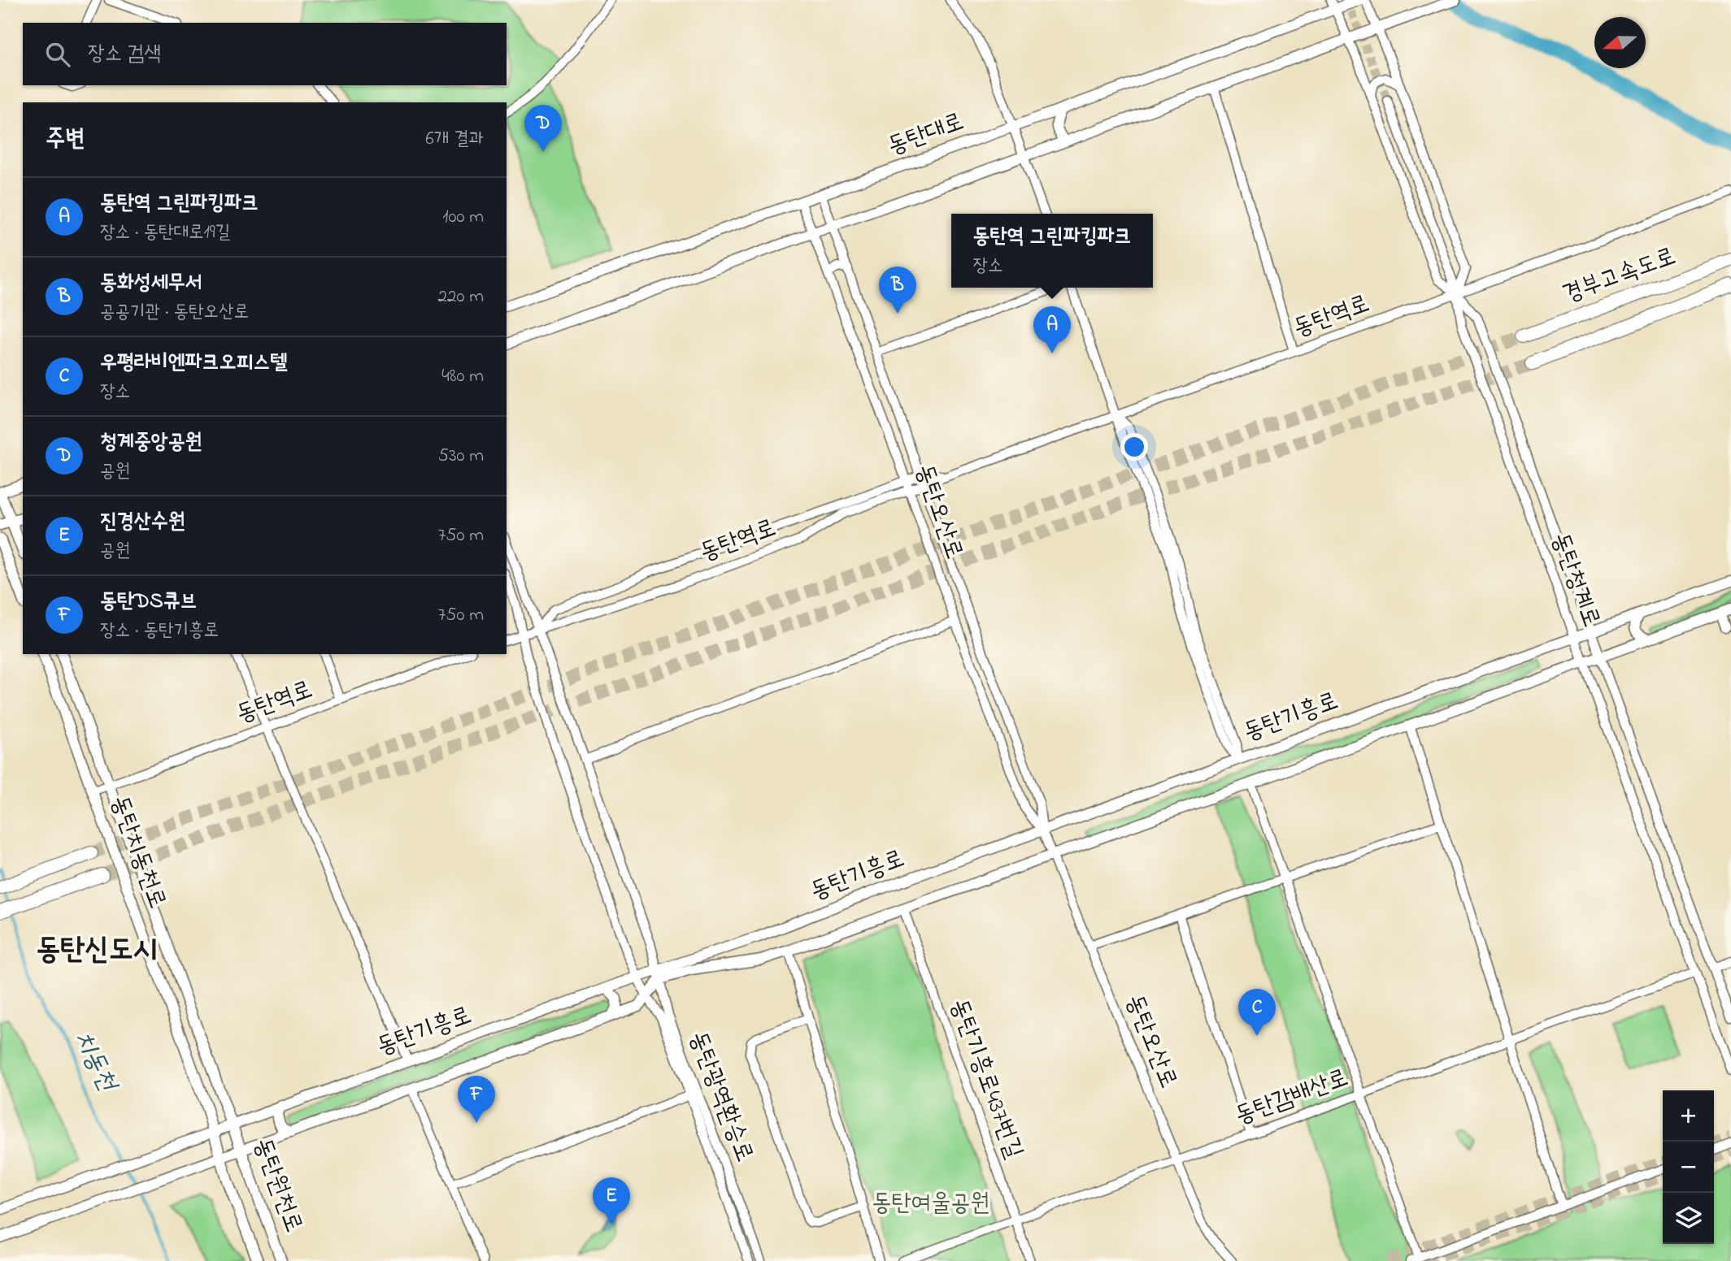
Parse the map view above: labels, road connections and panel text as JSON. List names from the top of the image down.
{
  "streets": {
    "highway": ["경부고속도로"],
    "main road": [
      "동탄대로",
      "동탄기흥로",
      "동탄치동천로",
      "동탄원천로"
    ],
    "street": [
      "동탄역로",
      "동탄오산로",
      "동탄청계로",
      "동탄기흥로437번길",
      "동탄광역환승로",
      "동탄감배산로"
    ]
  },
  "crossings": [
    ["동탄대로", "동탄오산로"],
    ["동탄역로", "동탄오산로"],
    ["동탄역로", "동탄청계로"],
    ["동탄역로", "동탄치동천로"],
    ["동탄역로", "동탄광역환승로"],
    ["동탄오산로", "동탄기흥로"],
    ["동탄오산로", "동탄감배산로"],
    ["동탄청계로", "동탄기흥로"],
    ["동탄청계로", "동탄감배산로"],
    ["동탄기흥로", "동탄치동천로"],
    ["동탄기흥로", "동탄기흥로437번길"],
    ["동탄기흥로", "동탄광역환승로"],
    ["동탄기흥로", "동탄원천로"],
    ["동탄치동천로", "동탄원천로"],
    ["동탄기흥로437번길", "동탄감배산로"]
  ],
  "districts": ["동탄신도시"],
  "water": ["치동천"],
  "parks": ["동탄여울공원"],
  "north": "left",
  "page": {
    "search": "장소 검색",
    "heading": ["주변", "6개 결과"],
    "pins": [
      "D",
      "B",
      "A",
      "C",
      "F",
      "E"
    ],
    "list": [
      {
        "mark": "A",
        "name": "동탄역 그린파킹파크",
        "note": "장소 · 동탄대로19길",
        "value": "100 m"
      },
      {
        "mark": "B",
        "name": "동화성세무서",
        "note": "공공기관 · 동탄오산로",
        "value": "220 m"
      },
      {
        "mark": "C",
        "name": "우평라비엔파크오피스텔",
        "note": "장소",
        "value": "480 m"
      },
      {
        "mark": "D",
        "name": "청계중앙공원",
        "note": "공원",
        "value": "530 m"
      },
      {
        "mark": "E",
        "name": "진경산수원",
        "note": "공원",
        "value": "750 m"
      },
      {
        "mark": "F",
        "name": "동탄DS큐브",
        "note": "장소 · 동탄기흥로",
        "value": "750 m"
      }
    ],
    "popup": ["동탄역 그린파킹파크", "장소"],
    "map_buttons": ["+", "−"]
  }
}
